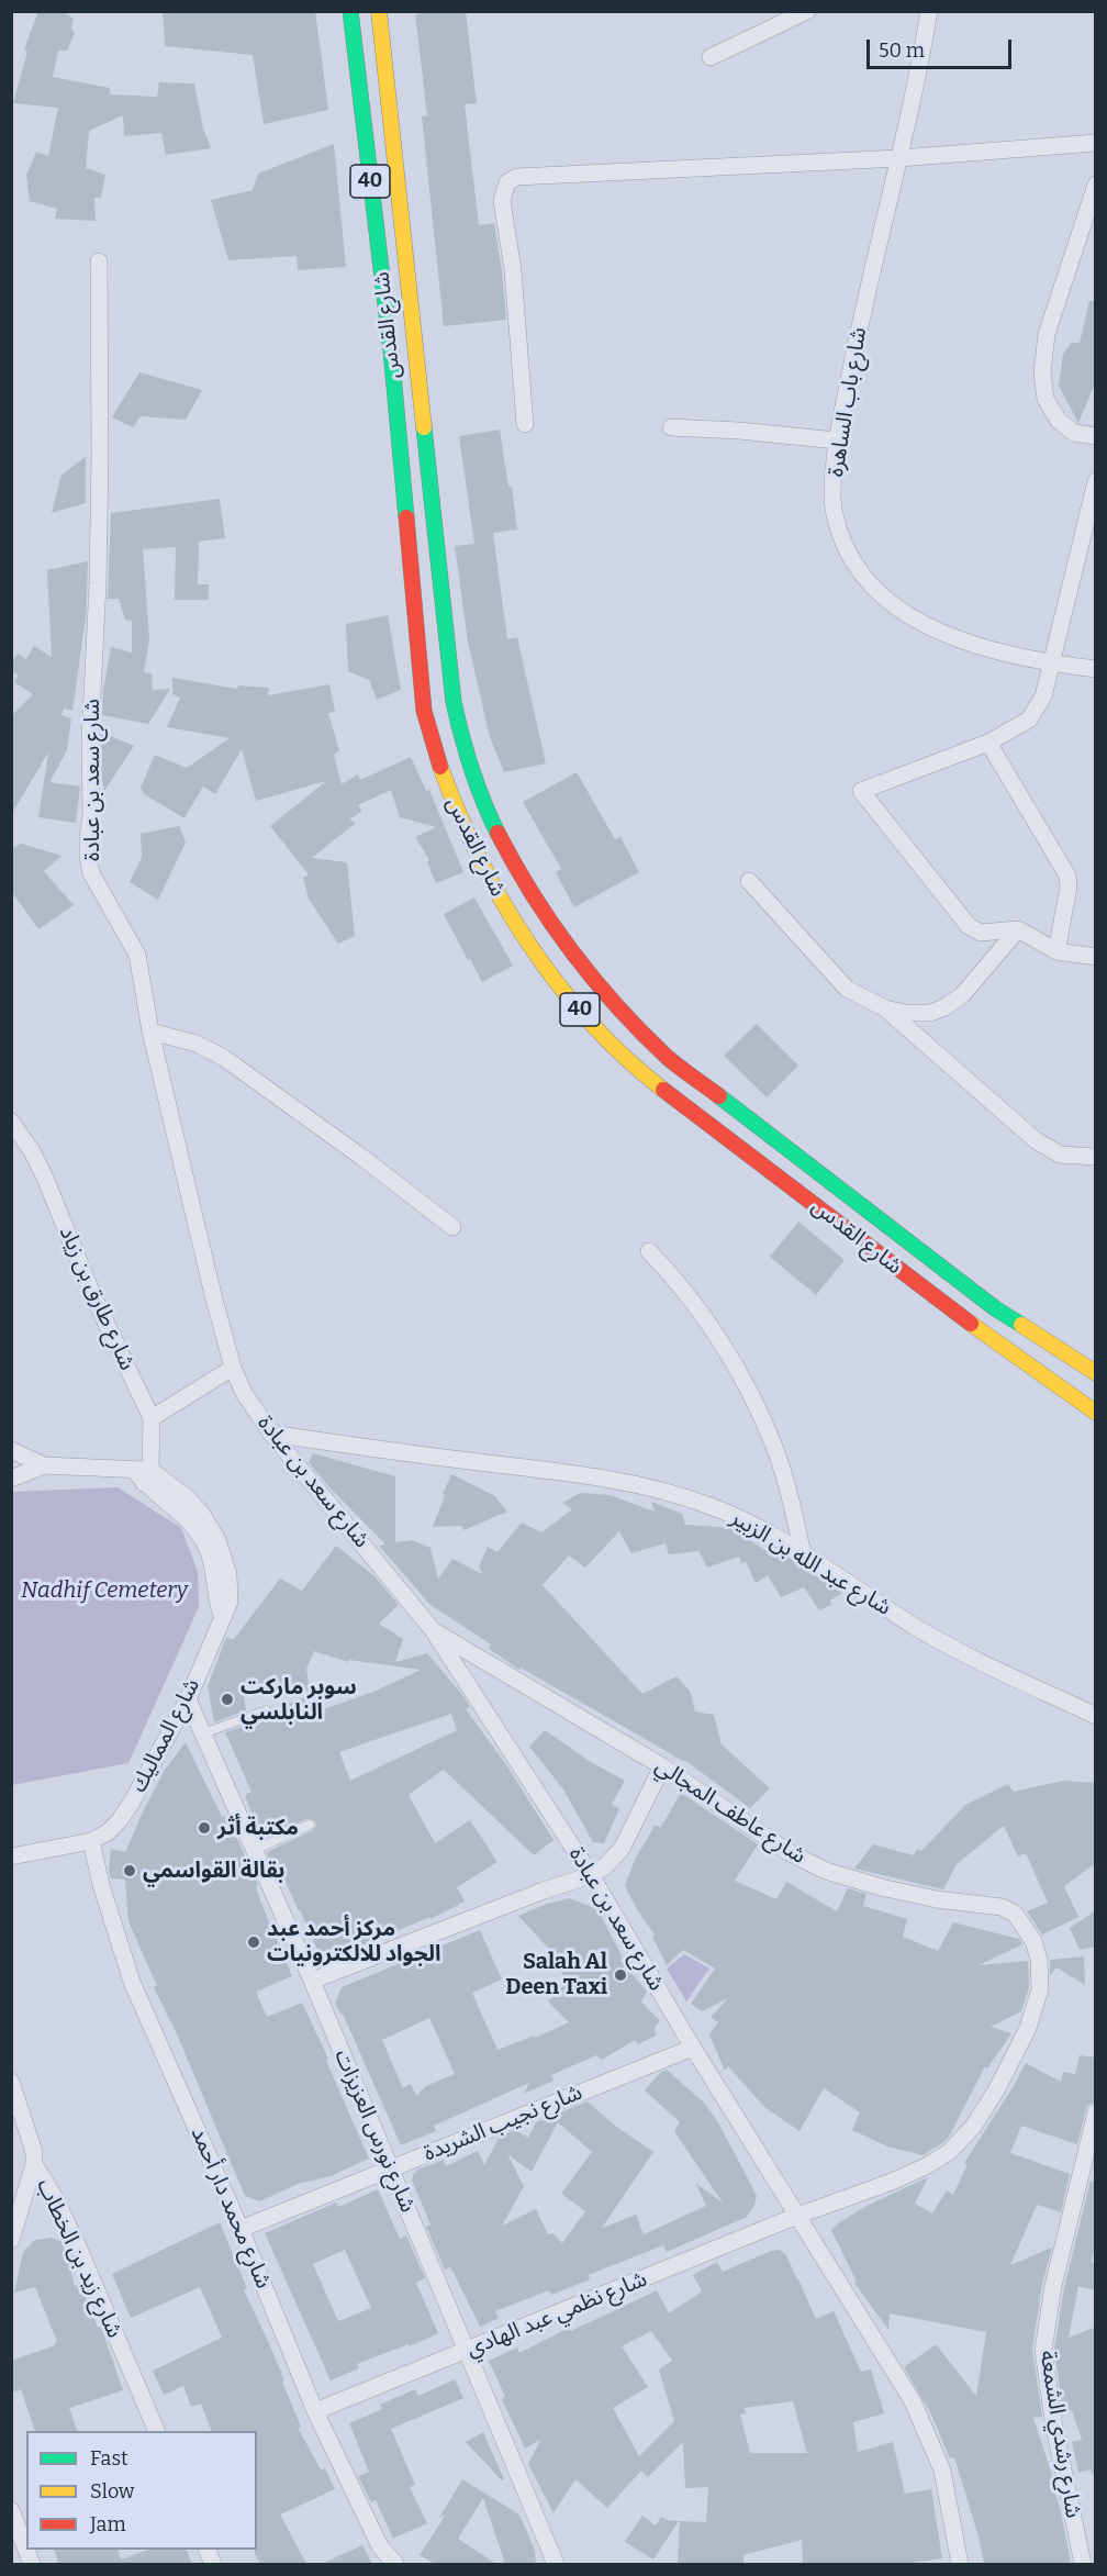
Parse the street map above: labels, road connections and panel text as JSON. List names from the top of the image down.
{
  "streets": {
    "highway": ["40", "شارع القدس"],
    "street": [
      "شارع باب الساهرة",
      "شارع سعد بن عبادة",
      "شارع طارق بن زياد",
      "شارع عبد الله بن الزبير",
      "شارع المماليك",
      "شارع عاطف المجالي",
      "شارع نجيب الشريدة",
      "شارع نورس العزيزات",
      "شارع محمد دار أحمد",
      "شارع زيد بن الخطاب",
      "شارع نظمي عبد الهادي",
      "شارع رشدي الشمعة"
    ]
  },
  "crossings": [
    ["شارع سعد بن عبادة", "شارع عبد الله بن الزبير"],
    ["شارع سعد بن عبادة", "شارع عاطف المجالي"],
    ["شارع سعد بن عبادة", "شارع نجيب الشريدة"],
    ["شارع سعد بن عبادة", "شارع نظمي عبد الهادي"],
    ["شارع طارق بن زياد", "شارع المماليك"],
    ["شارع المماليك", "شارع نورس العزيزات"],
    ["شارع المماليك", "شارع محمد دار أحمد"],
    ["شارع عاطف المجالي", "شارع نظمي عبد الهادي"],
    ["شارع نجيب الشريدة", "شارع نورس العزيزات"],
    ["شارع نجيب الشريدة", "شارع محمد دار أحمد"],
    ["شارع نورس العزيزات", "شارع نظمي عبد الهادي"],
    ["شارع محمد دار أحمد", "شارع نظمي عبد الهادي"]
  ],
  "parks": ["Nadhif Cemetery"],
  "places": [
    "سوبر ماركت النابلسي",
    "مكتبة أثر",
    "بقالة القواسمي",
    "مركز أحمد عبد الجواد للالكترونيات",
    "Salah Al Deen Taxi"
  ],
  "legend": ["Fast", "Slow", "Jam"],
  "scale_bar": "50 m"
}
